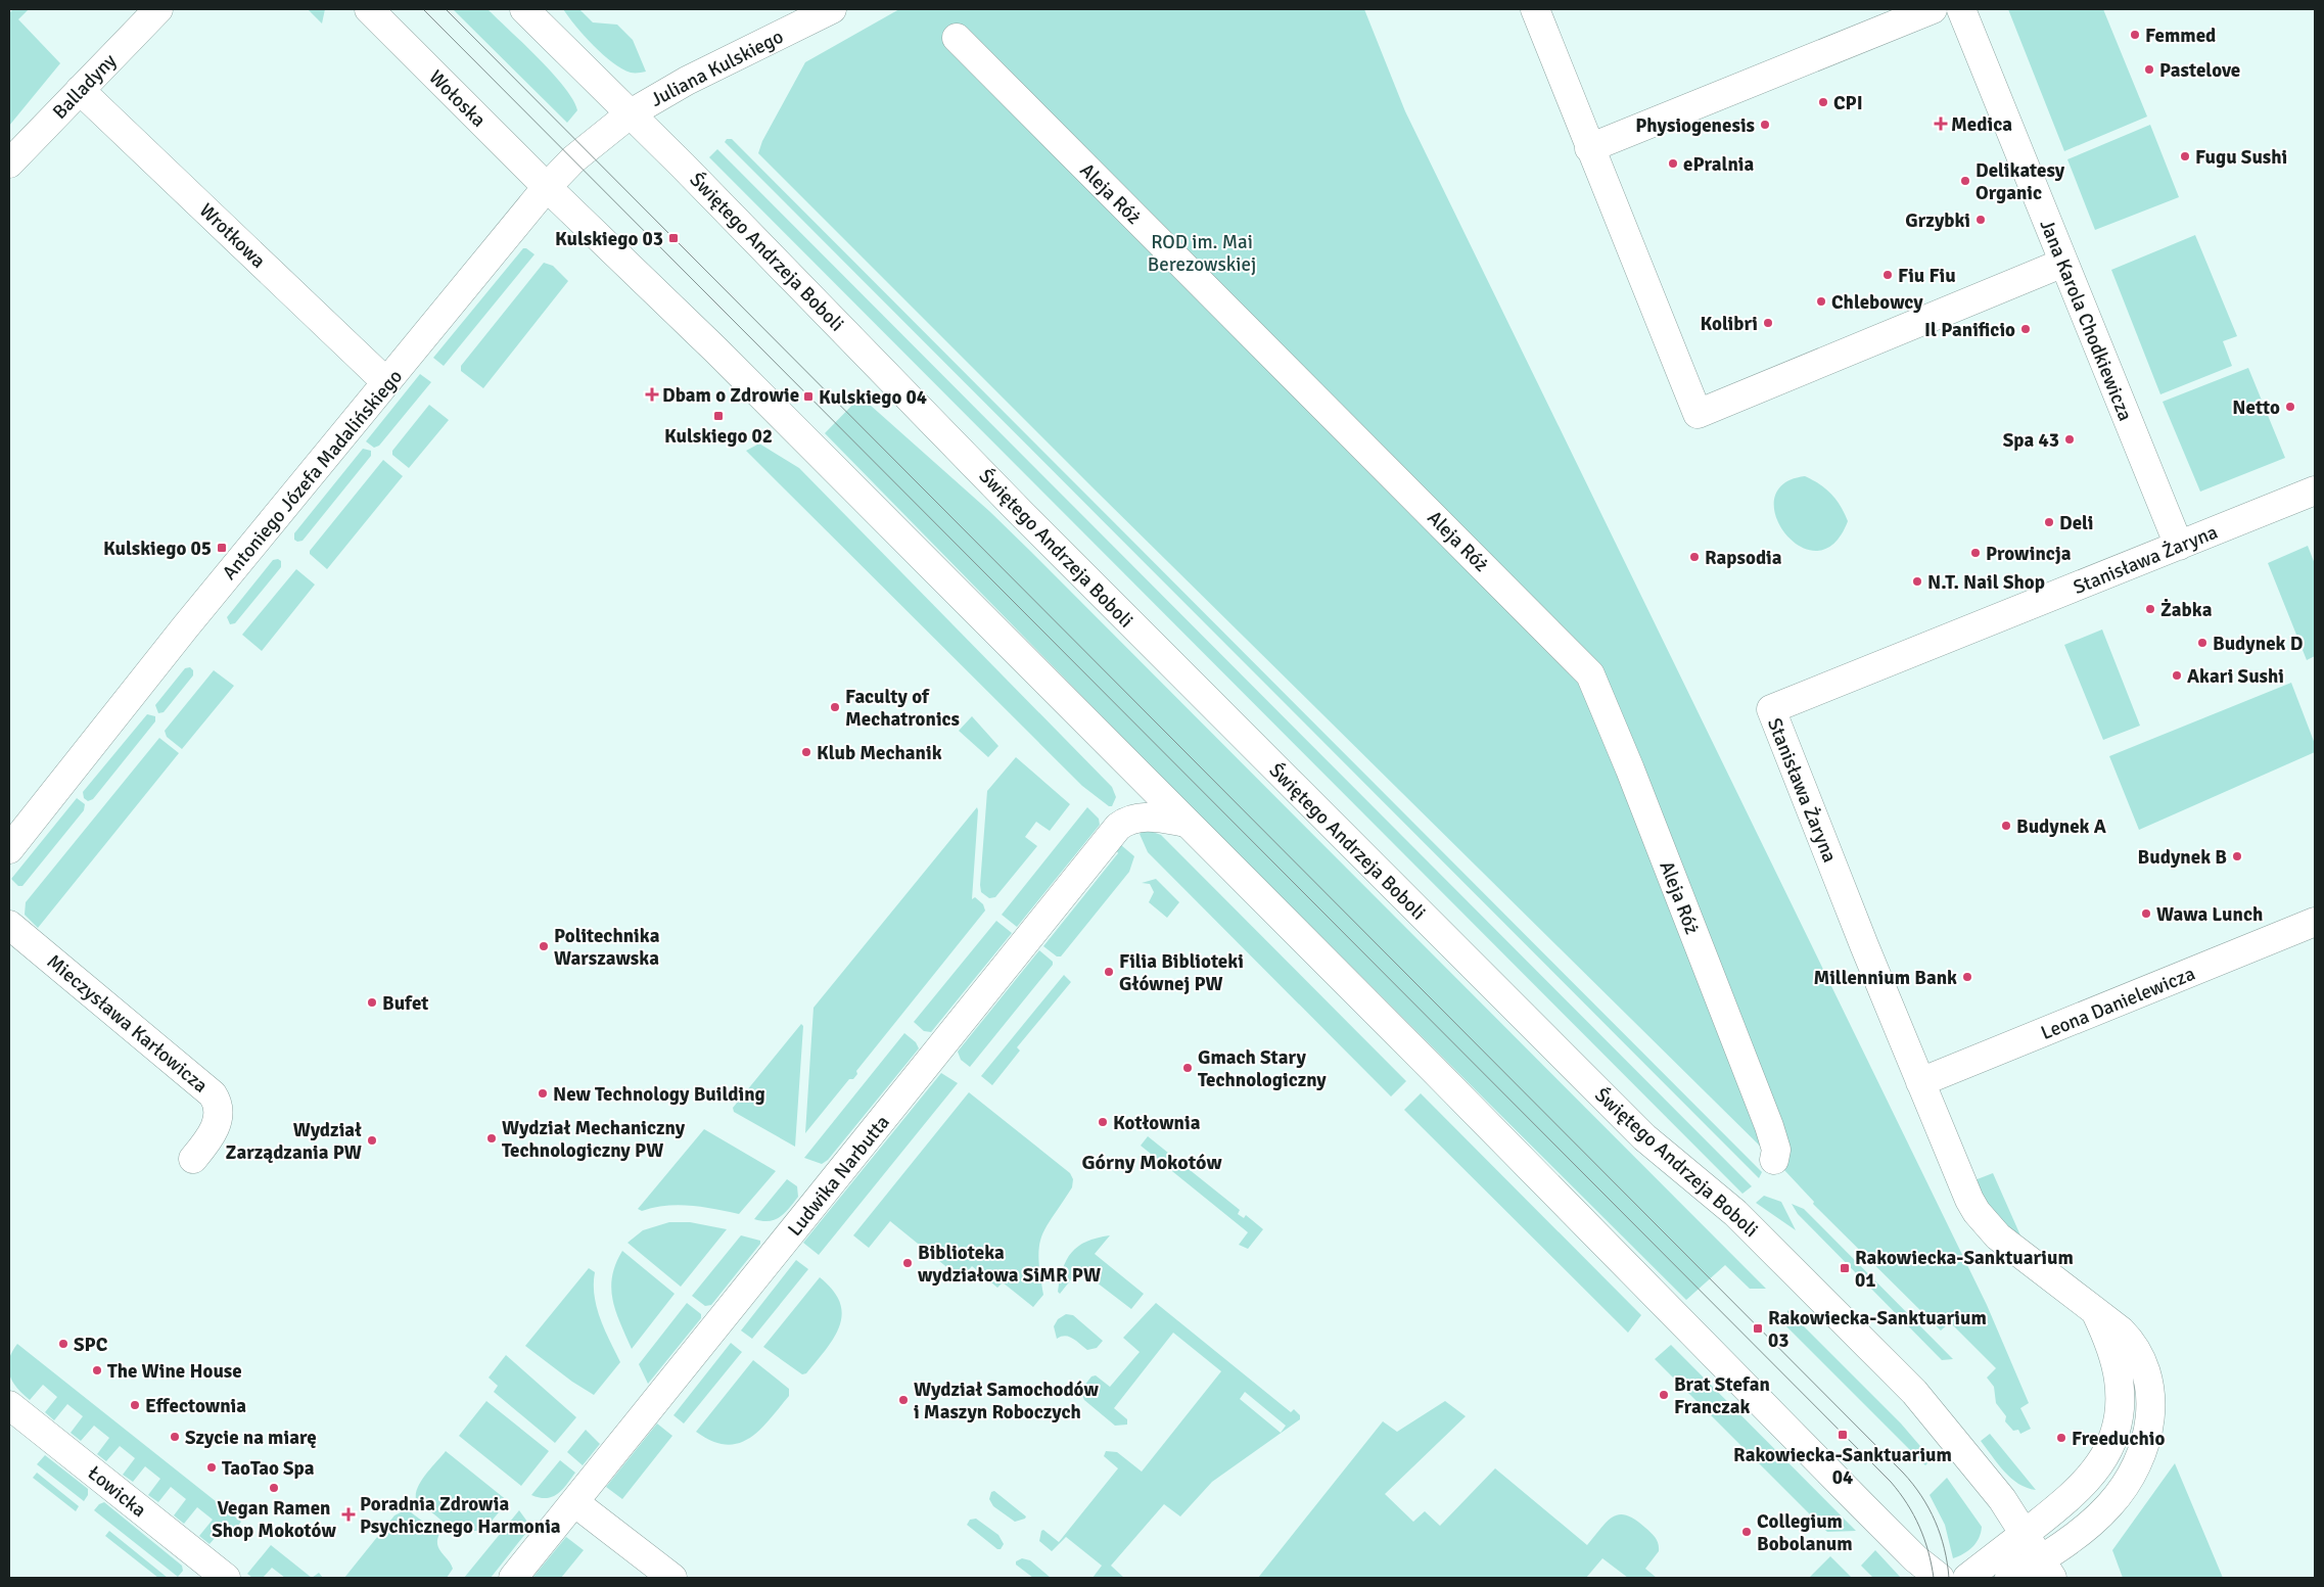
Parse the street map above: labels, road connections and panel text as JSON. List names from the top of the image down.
{
  "streets": {
    "street": [
      "Juliana Kulskiego",
      "Balladyny",
      "Wołoska",
      "Aleja Róż",
      "Wrotkowa",
      "Świętego Andrzeja Boboli",
      "Jana Karola Chodkiewicza",
      "Antoniego Józefa Madalińskiego",
      "Stanisława Żaryna",
      "Leona Danielewicza",
      "Mieczysława Karłowicza",
      "Ludwika Narbutta",
      "Łowicka"
    ]
  },
  "crossings": [
    ["Juliana Kulskiego", "Świętego Andrzeja Boboli"],
    ["Juliana Kulskiego", "Antoniego Józefa Madalińskiego"],
    ["Balladyny", "Wrotkowa"],
    ["Wołoska", "Antoniego Józefa Madalińskiego"],
    ["Wrotkowa", "Antoniego Józefa Madalińskiego"],
    ["Świętego Andrzeja Boboli", "Antoniego Józefa Madalińskiego"],
    ["Świętego Andrzeja Boboli", "Stanisława Żaryna"],
    ["Jana Karola Chodkiewicza", "Stanisława Żaryna"],
    ["Stanisława Żaryna", "Leona Danielewicza"]
  ],
  "districts": ["Górny Mokotów"],
  "parks": ["ROD im. Mai Berezowskiej"],
  "places": {
    "other": [
      "Femmed",
      "Pastelove",
      "CPI",
      "Physiogenesis",
      "Fugu Sushi",
      "ePralnia",
      "Delikatesy Organic",
      "Grzybki",
      "Fiu Fiu",
      "Chlebowcy",
      "Kolibri",
      "Il Panificio",
      "Netto",
      "Spa 43",
      "Deli",
      "Prowincja",
      "Rapsodia",
      "N.T. Nail Shop",
      "Żabka",
      "Budynek D",
      "Akari Sushi",
      "Faculty of Mechatronics",
      "Klub Mechanik",
      "Budynek A",
      "Budynek B",
      "Wawa Lunch",
      "Politechnika Warszawska",
      "Filia Biblioteki Głównej PW",
      "Millennium Bank",
      "Bufet",
      "Gmach Stary Technologiczny",
      "New Technology Building",
      "Kotłownia",
      "Wydział Mechaniczny Technologiczny PW",
      "Wydział Zarządzania PW",
      "Biblioteka wydziałowa SiMR PW",
      "SPC",
      "The Wine House",
      "Brat Stefan Franczak",
      "Wydział Samochodów i Maszyn Roboczych",
      "Effectownia",
      "Szycie na miarę",
      "Freeduchio",
      "TaoTao Spa",
      "Vegan Ramen Shop Mokotów",
      "Collegium Bobolanum"
    ],
    "health": ["Medica", "Dbam o Zdrowie", "Poradnia Zdrowia Psychicznego Harmonia"],
    "transit": [
      "Kulskiego 03",
      "Kulskiego 04",
      "Kulskiego 02",
      "Kulskiego 05",
      "Rakowiecka-Sanktuarium 01",
      "Rakowiecka-Sanktuarium 03",
      "Rakowiecka-Sanktuarium 04"
    ]
  }
}
